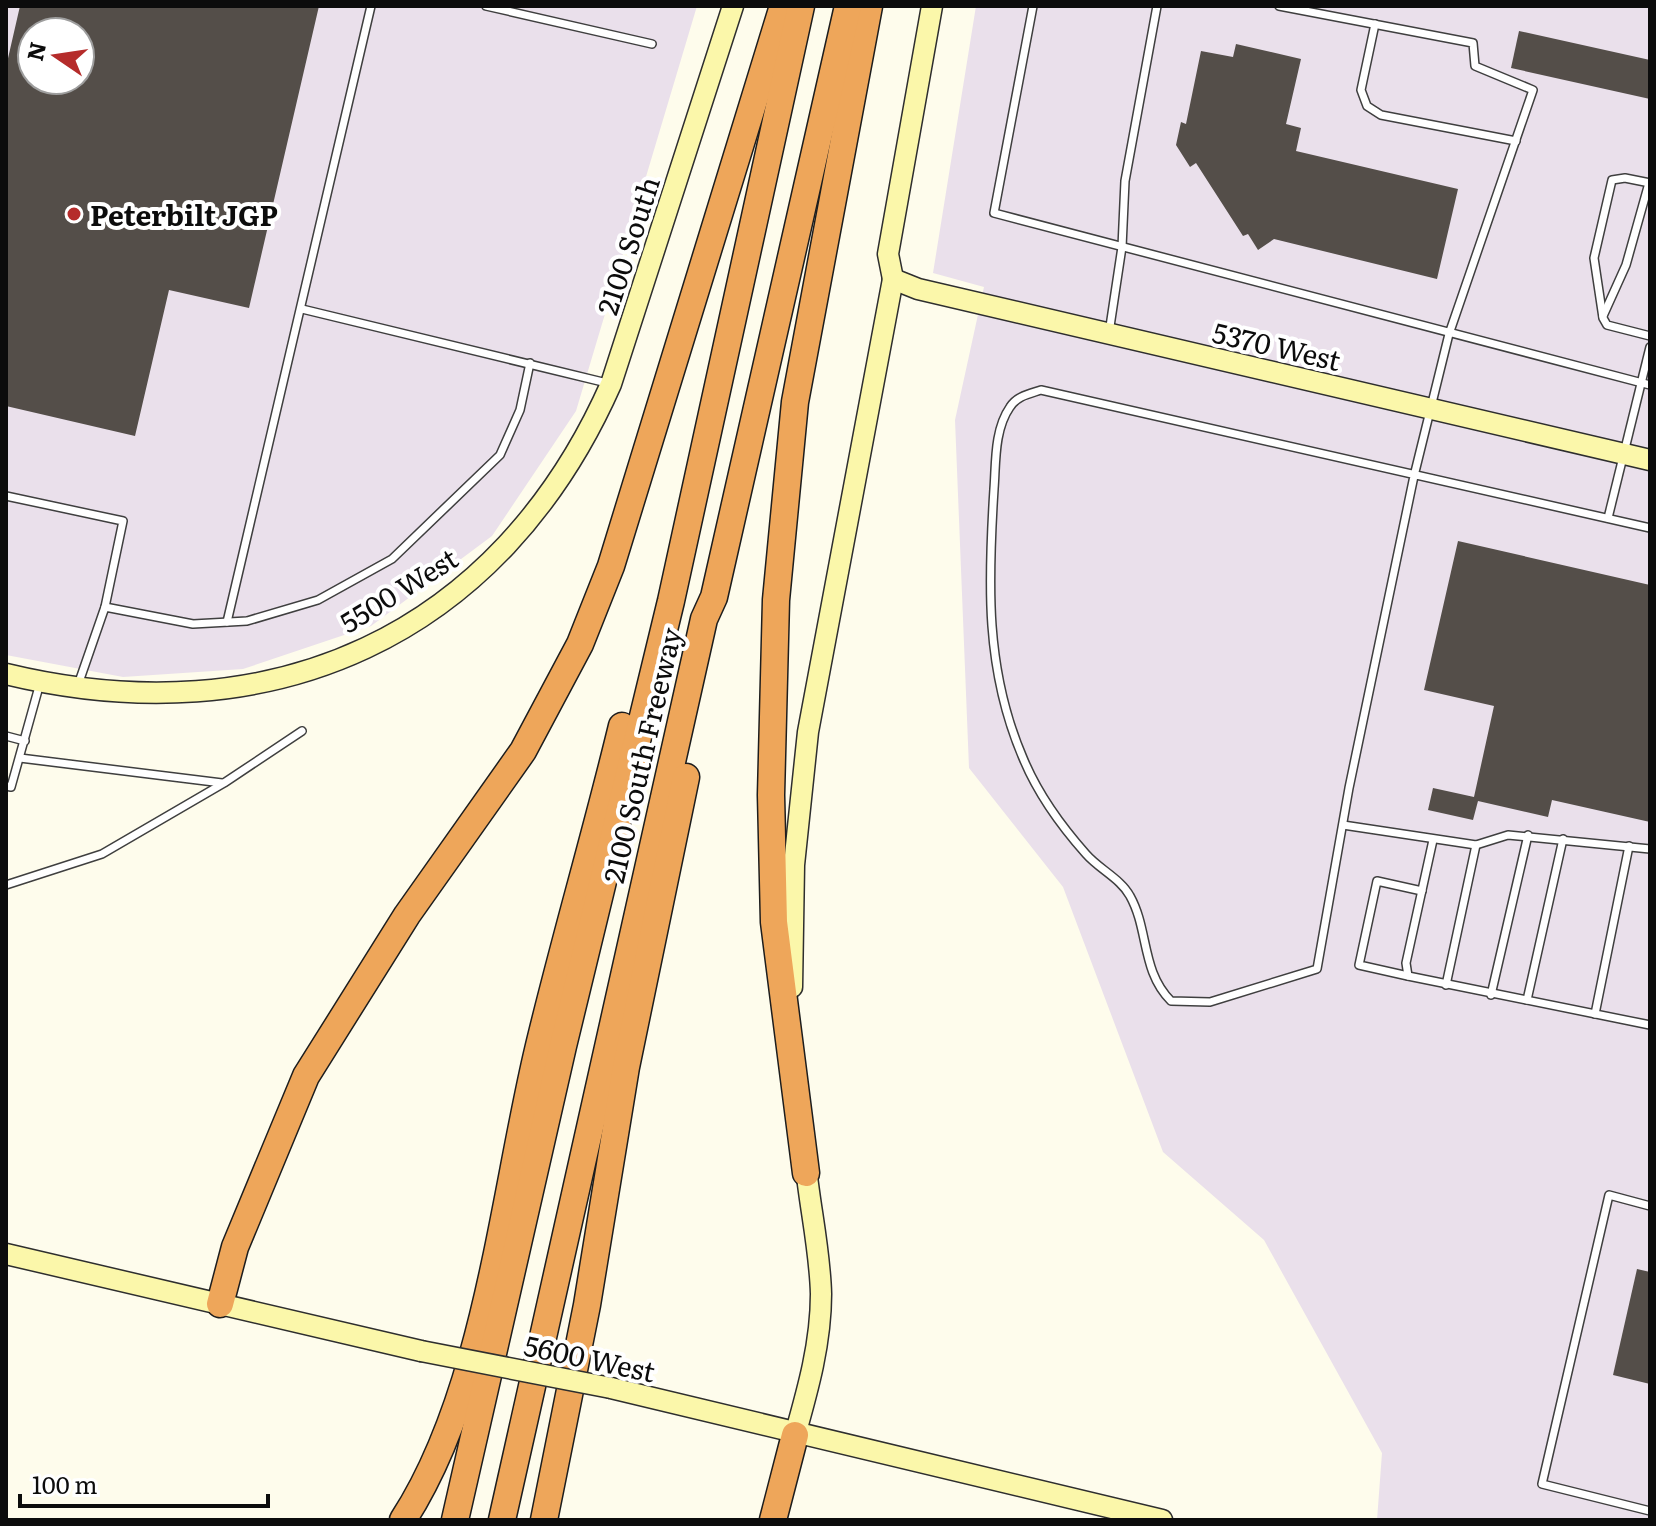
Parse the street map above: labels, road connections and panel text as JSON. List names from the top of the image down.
{
  "streets": {
    "highway": ["2100 South Freeway"],
    "street": [
      "2100 South",
      "5370 West",
      "5500 West",
      "5600 West"
    ]
  },
  "crossings": [
    ["2100 South", "5500 West"]
  ],
  "places": ["Peterbilt JGP"],
  "scale_bar": "100 m",
  "north": "left"
}
